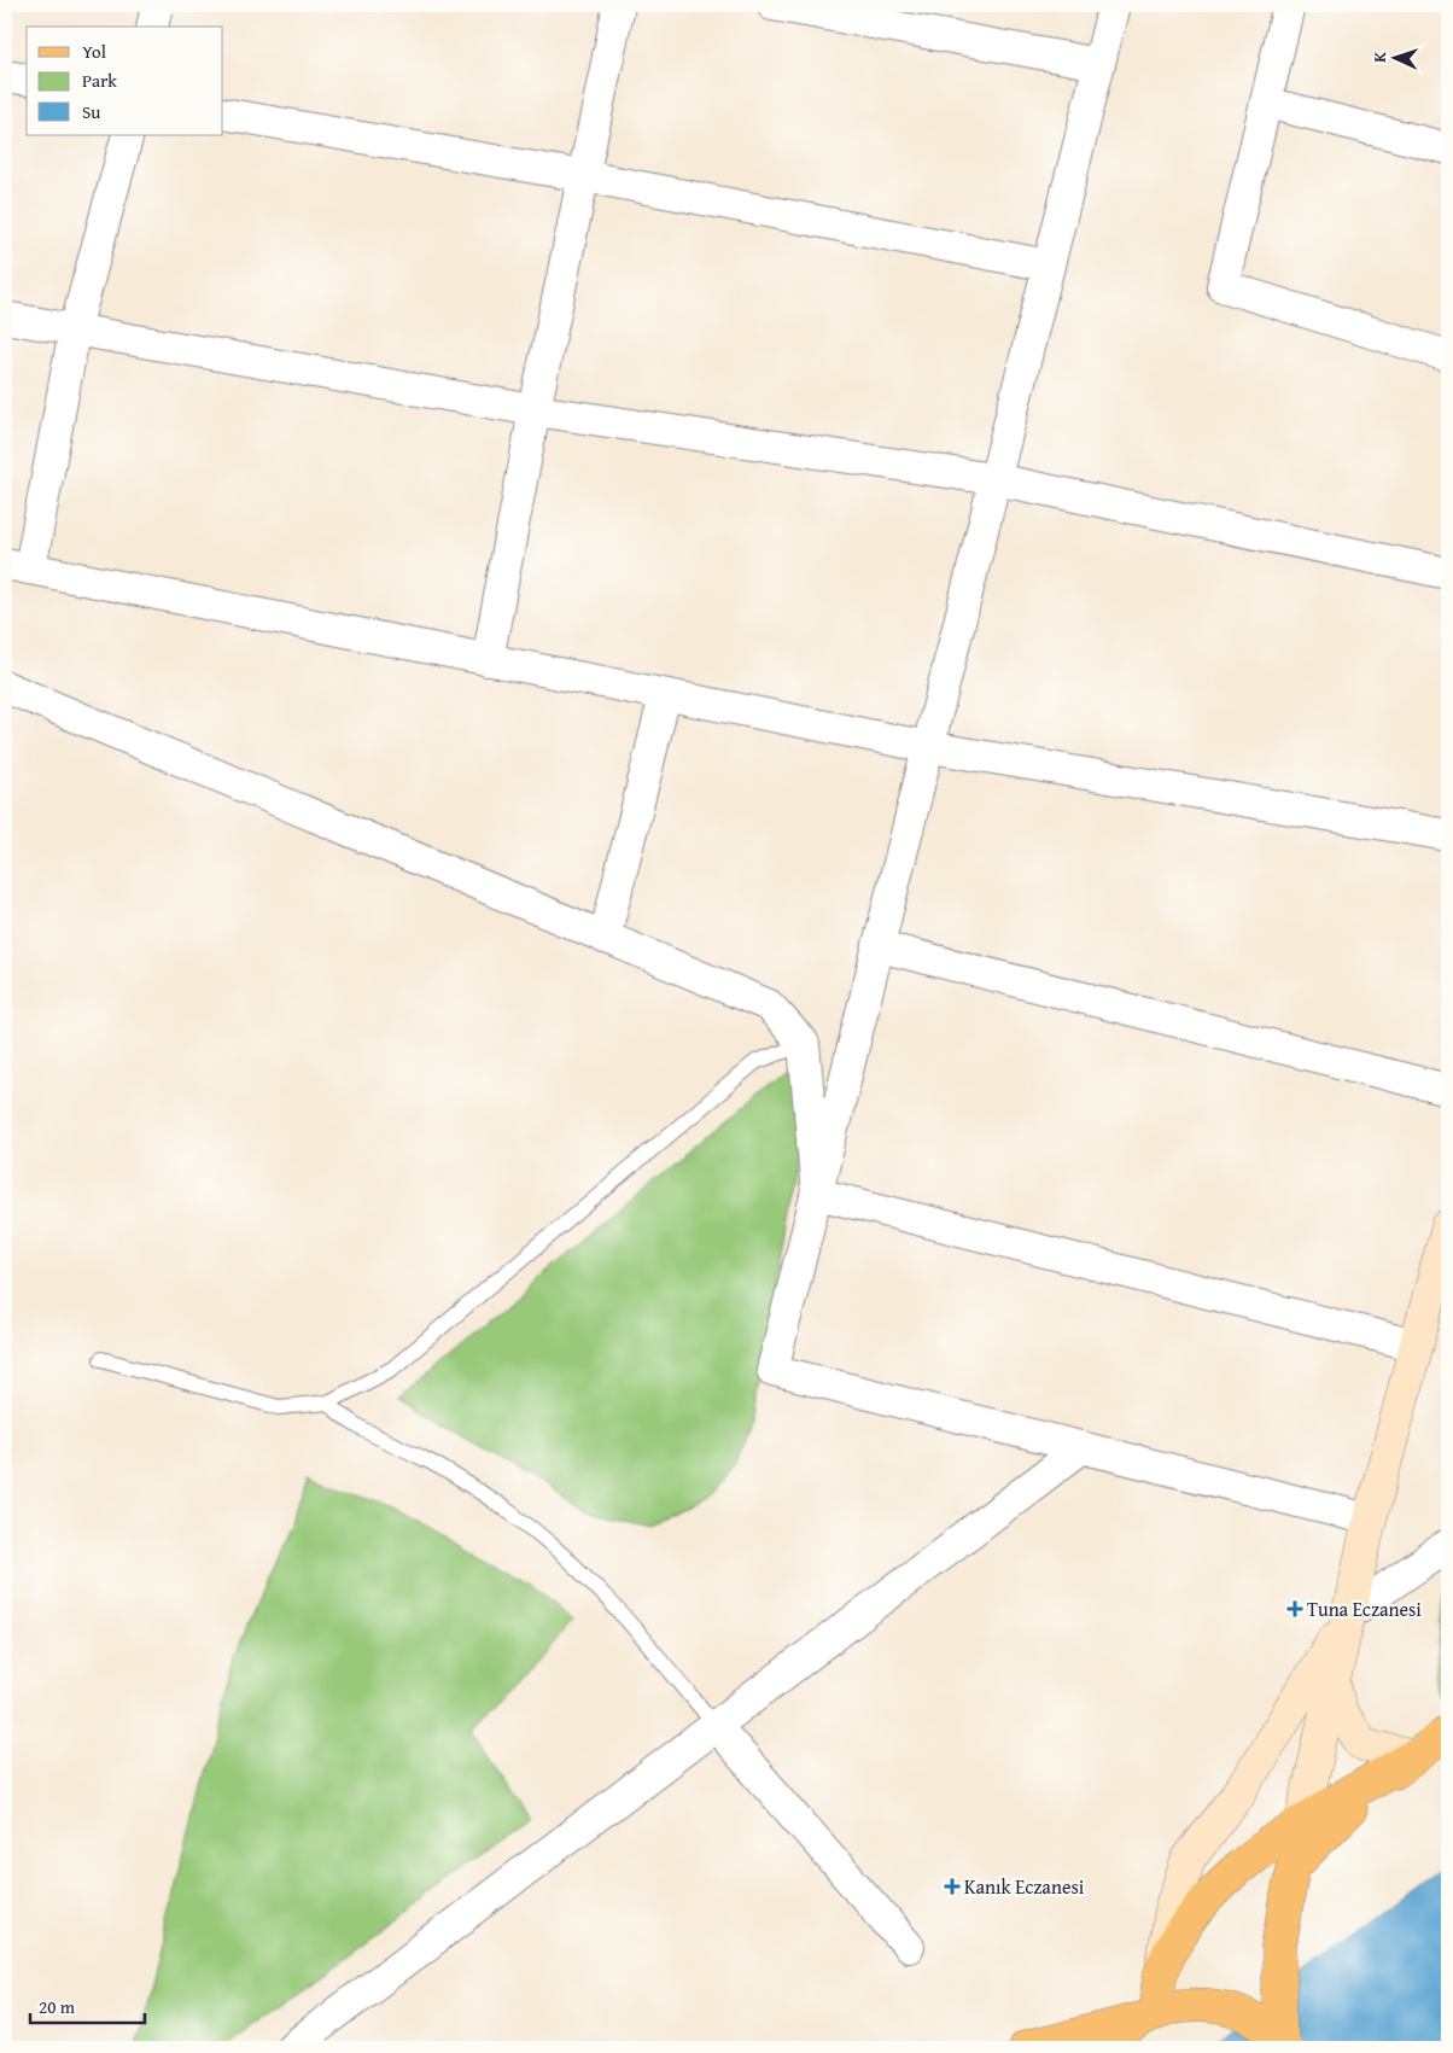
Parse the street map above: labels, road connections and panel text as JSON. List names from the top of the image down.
{
  "places": {
    "health": ["Tuna Eczanesi", "Kanık Eczanesi"]
  },
  "legend": ["Yol", "Park", "Su"],
  "scale_bar": "20 m",
  "north": "left"
}
